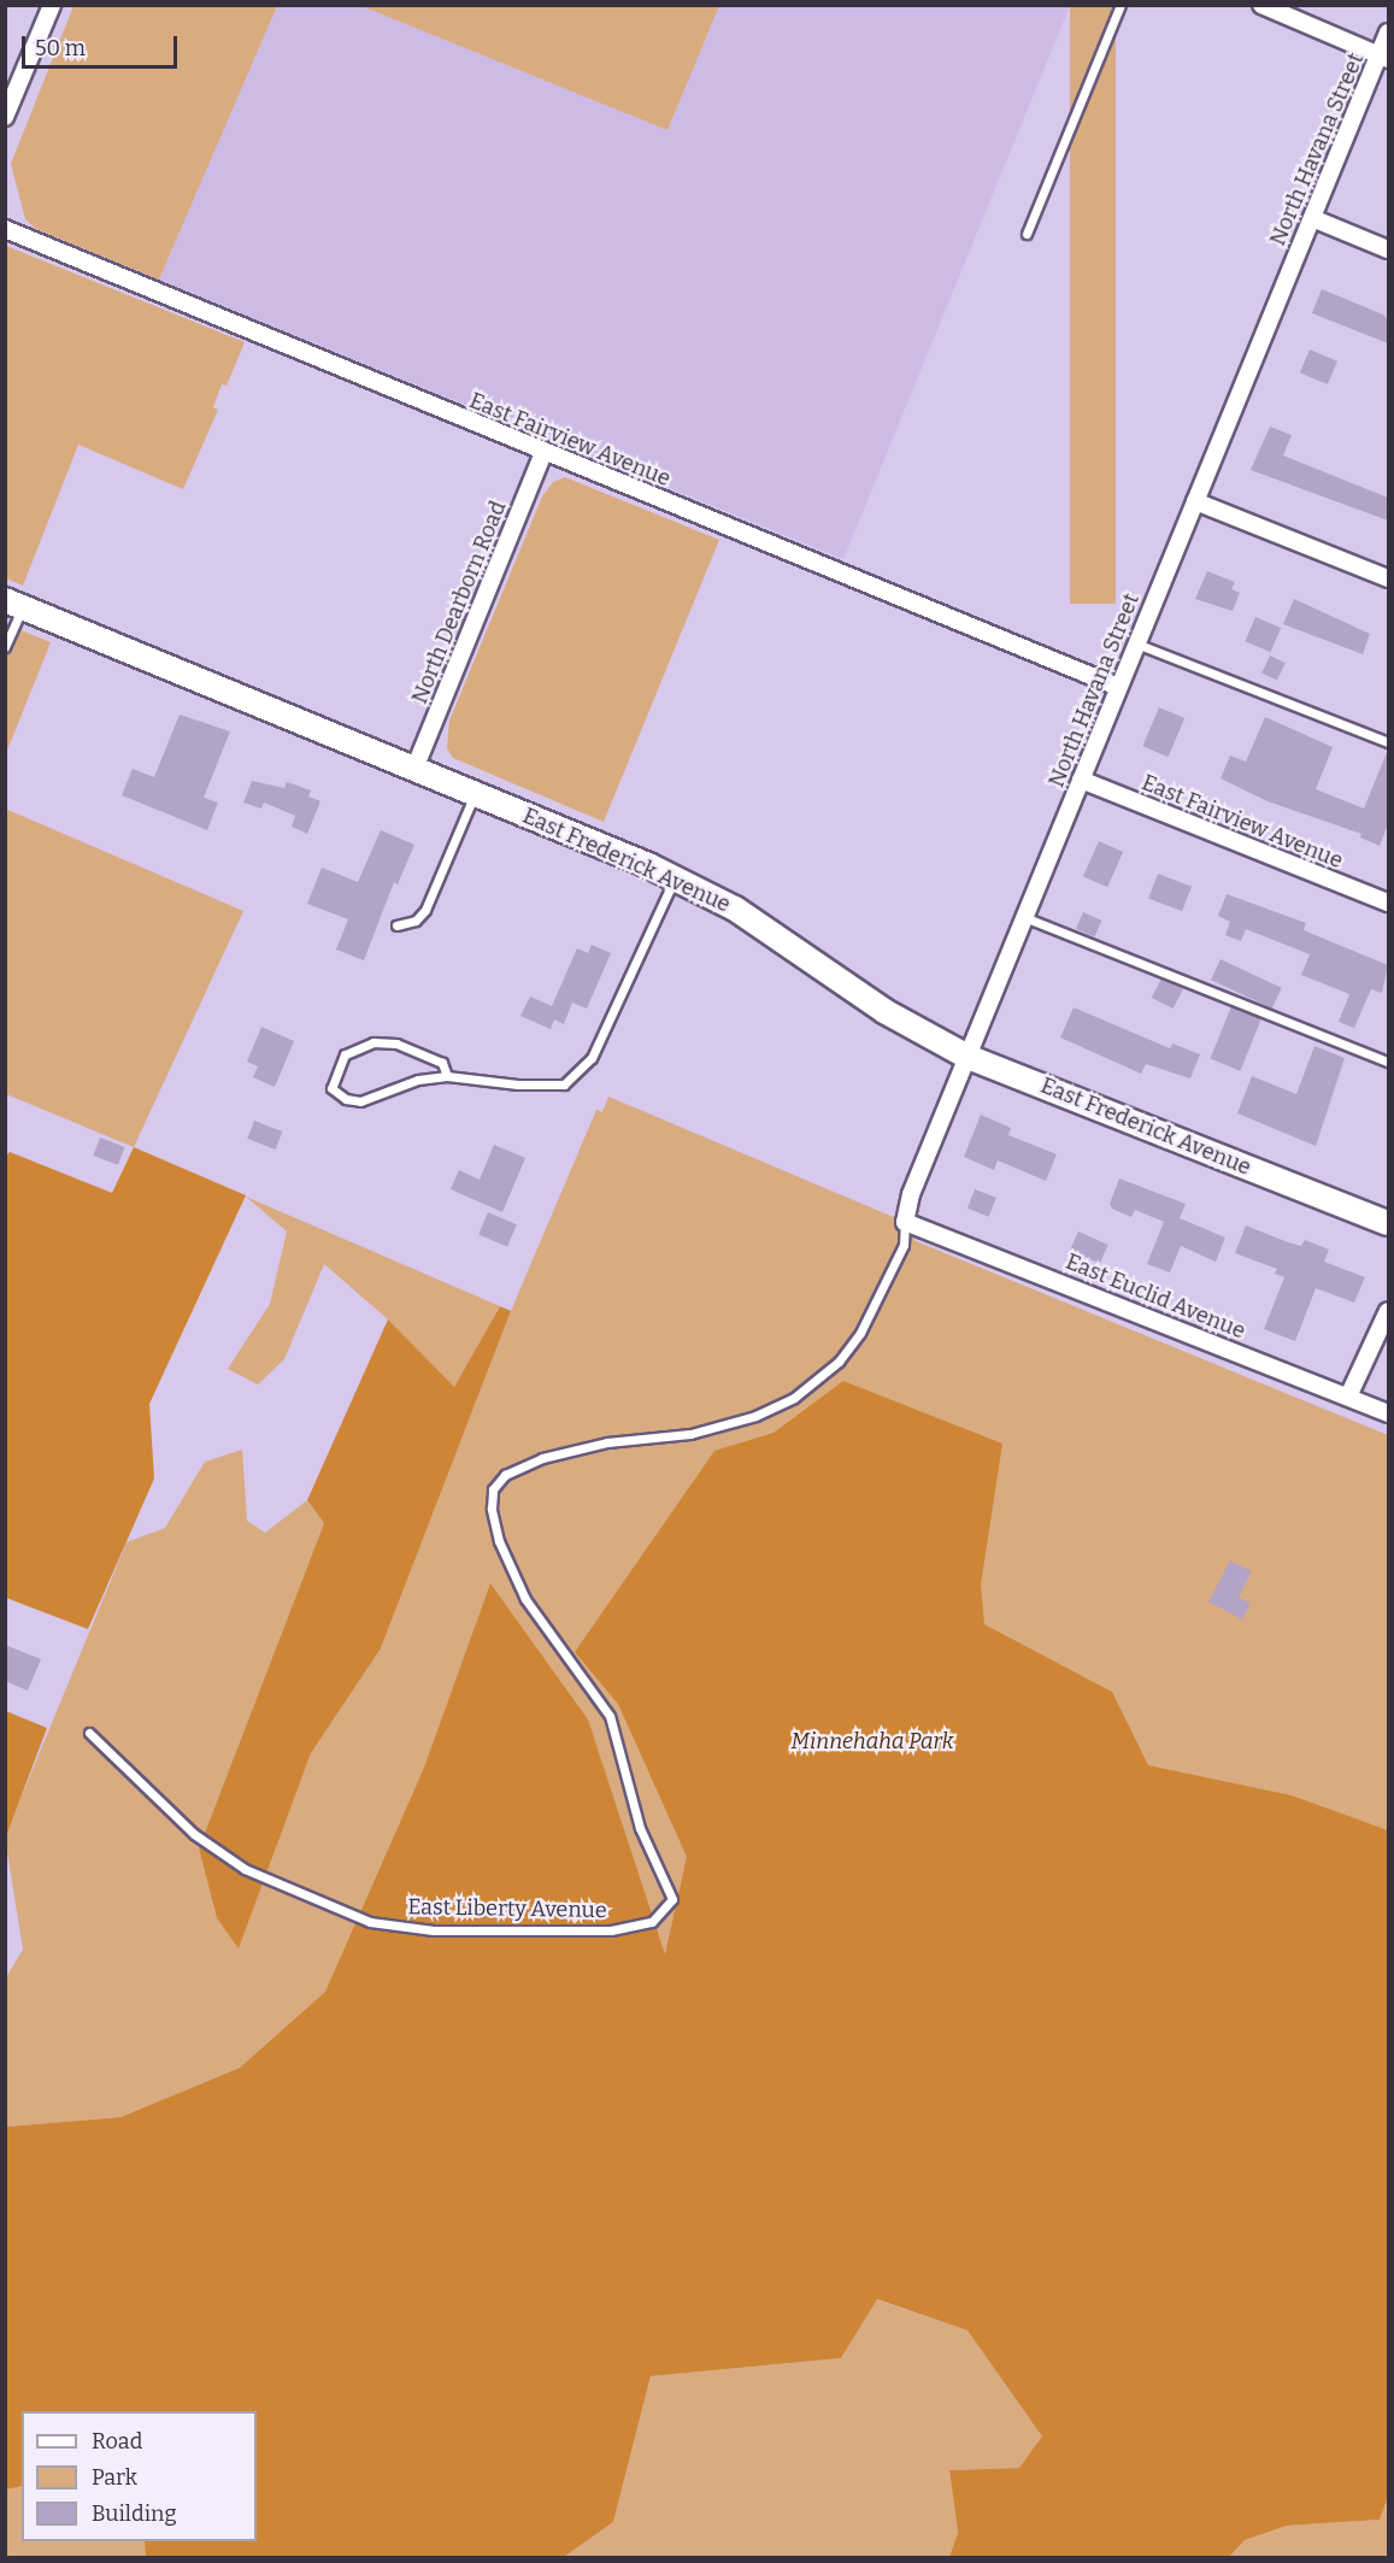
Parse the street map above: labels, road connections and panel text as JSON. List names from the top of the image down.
{
  "streets": {
    "main road": ["East Frederick Avenue"],
    "street": [
      "North Havana Street",
      "East Fairview Avenue",
      "North Dearborn Road",
      "East Euclid Avenue"
    ],
    "lane": ["East Liberty Avenue"]
  },
  "crossings": [
    ["North Havana Street", "East Fairview Avenue"],
    ["North Havana Street", "East Frederick Avenue"],
    ["North Havana Street", "East Euclid Avenue"],
    ["North Havana Street", "East Liberty Avenue"],
    ["East Fairview Avenue", "North Dearborn Road"],
    ["North Dearborn Road", "East Frederick Avenue"]
  ],
  "parks": ["Minnehaha Park"],
  "legend": ["Road", "Park", "Building"],
  "scale_bar": "50 m"
}
